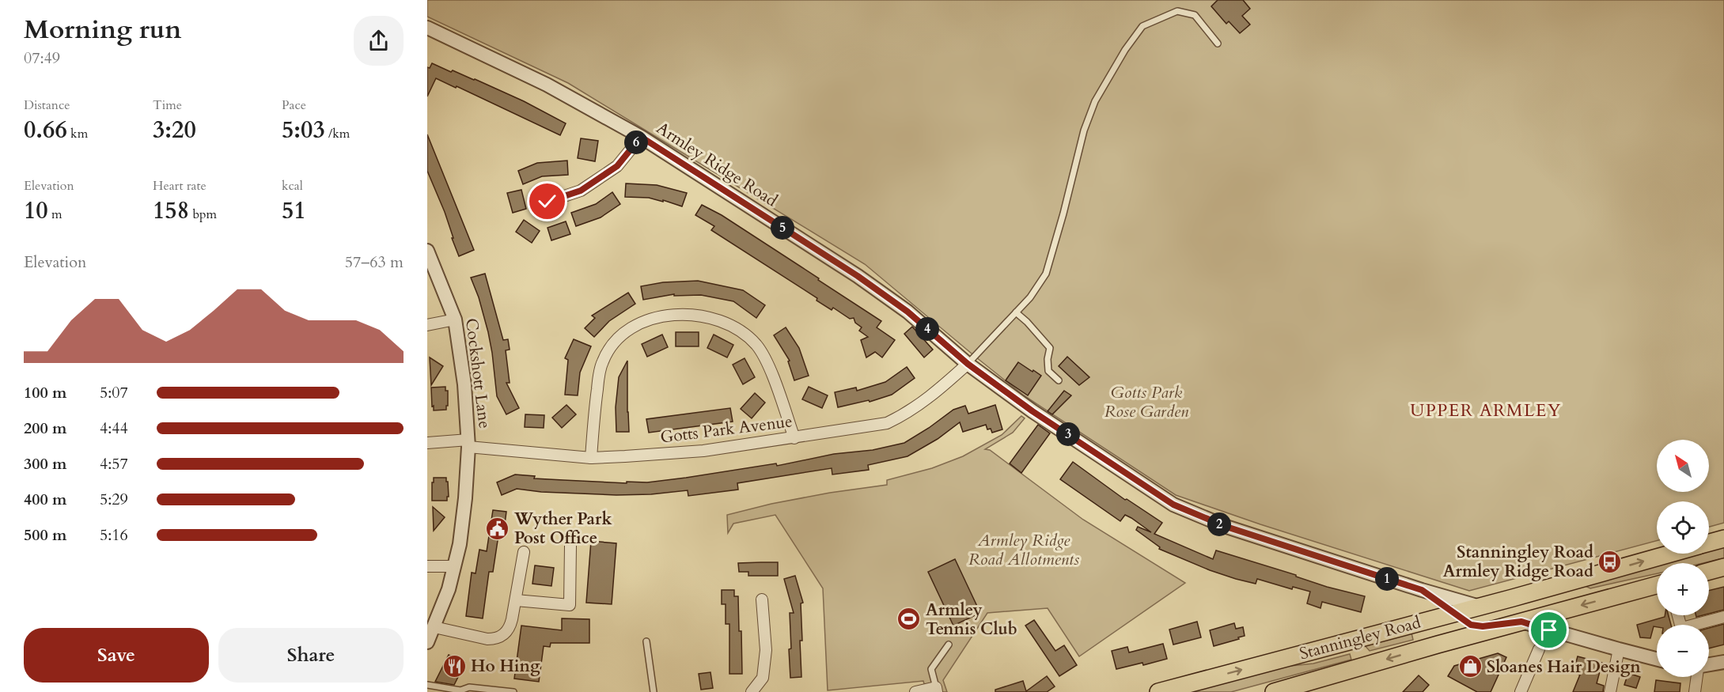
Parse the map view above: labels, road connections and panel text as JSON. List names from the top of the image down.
{
  "streets": {
    "main road": ["Stanningley Road"],
    "street": ["Armley Ridge Road", "Cockshott Lane", "Gotts Park Avenue"]
  },
  "crossings": [
    ["Armley Ridge Road", "Gotts Park Avenue"],
    ["Armley Ridge Road", "Stanningley Road"],
    ["Cockshott Lane", "Gotts Park Avenue"]
  ],
  "districts": ["UPPER ARMLEY"],
  "parks": ["Gotts Park Rose Garden", "Armley Ridge Road Allotments"],
  "places": {
    "public building": ["Wyther Park Post Office"],
    "bus stop": ["Stanningley Road Armley Ridge Road"],
    "sports": ["Armley Tennis Club"],
    "restaurant": ["Ho Hing"],
    "shop": ["Sloanes Hair Design"]
  },
  "north": "top left",
  "page": {
    "heading": ["Morning run", "07:49"],
    "stats": [
      ["Distance", "0.66 km"],
      ["Time", "3:20"],
      ["Pace", "5:03 /km"],
      ["Elevation", "10 m"],
      ["Heart rate", "158 bpm"],
      ["kcal", "51"]
    ],
    "pins": [
      "6",
      "5",
      "4",
      "3",
      "2",
      "1"
    ],
    "chart": ["Elevation", "57–63 m"],
    "list": [
      {
        "name": "100 m",
        "note": "5:07"
      },
      {
        "name": "200 m",
        "note": "4:44"
      },
      {
        "name": "300 m",
        "note": "4:57"
      },
      {
        "name": "400 m",
        "note": "5:29"
      },
      {
        "name": "500 m",
        "note": "5:16"
      }
    ],
    "map_buttons": ["+", "−"],
    "buttons": ["Save", "Share"]
  }
}
